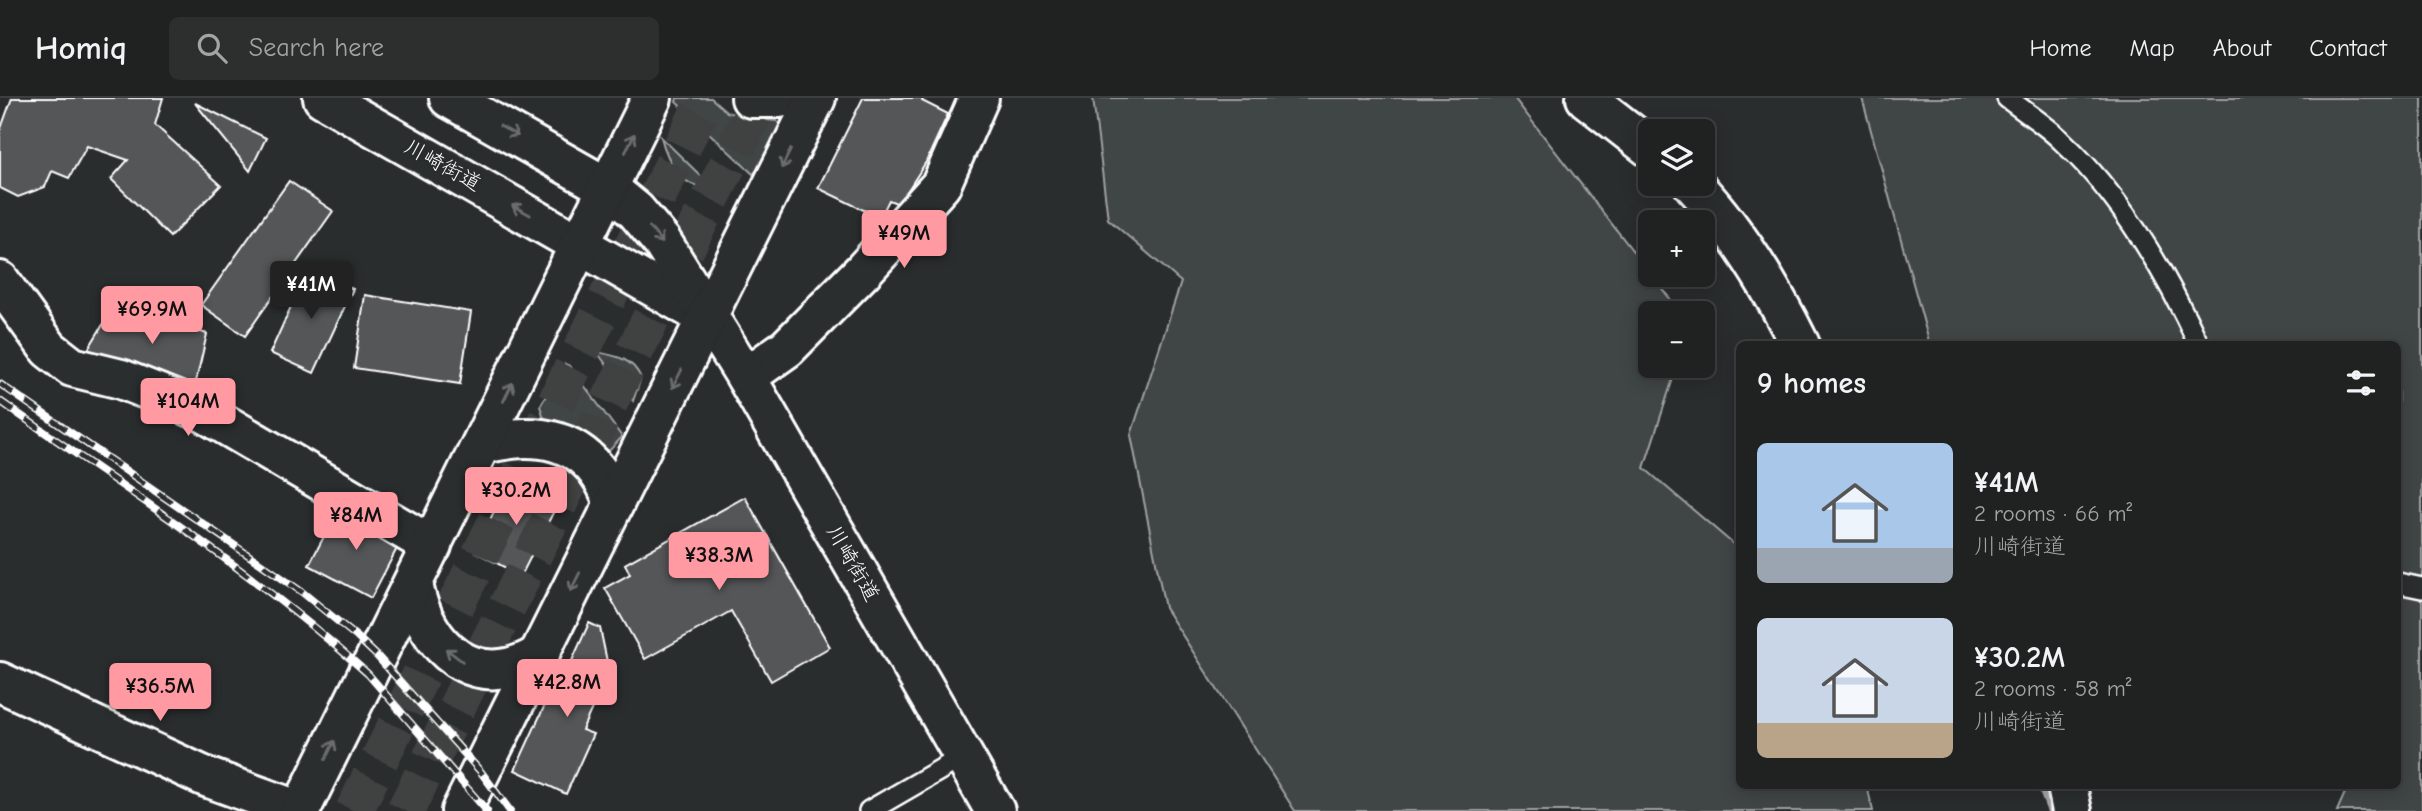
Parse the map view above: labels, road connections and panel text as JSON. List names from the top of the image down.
{
  "streets": {
    "main road": ["川崎街道"]
  },
  "page": {
    "header": "Homiq",
    "search": "Search here",
    "nav": [
      "Home",
      "Map",
      "About",
      "Contact"
    ],
    "map_buttons": ["+", "−"],
    "price": [
      "¥49M",
      "¥41M",
      "¥69.9M",
      "¥104M",
      "¥30.2M",
      "¥84M",
      "¥38.3M",
      "¥42.8M",
      "¥36.5M"
    ],
    "heading": "9 homes",
    "list": [
      {
        "name": "¥41M",
        "note": "2 rooms · 66 m² · 川崎街道"
      },
      {
        "name": "¥30.2M",
        "note": "2 rooms · 58 m² · 川崎街道"
      }
    ]
  }
}
